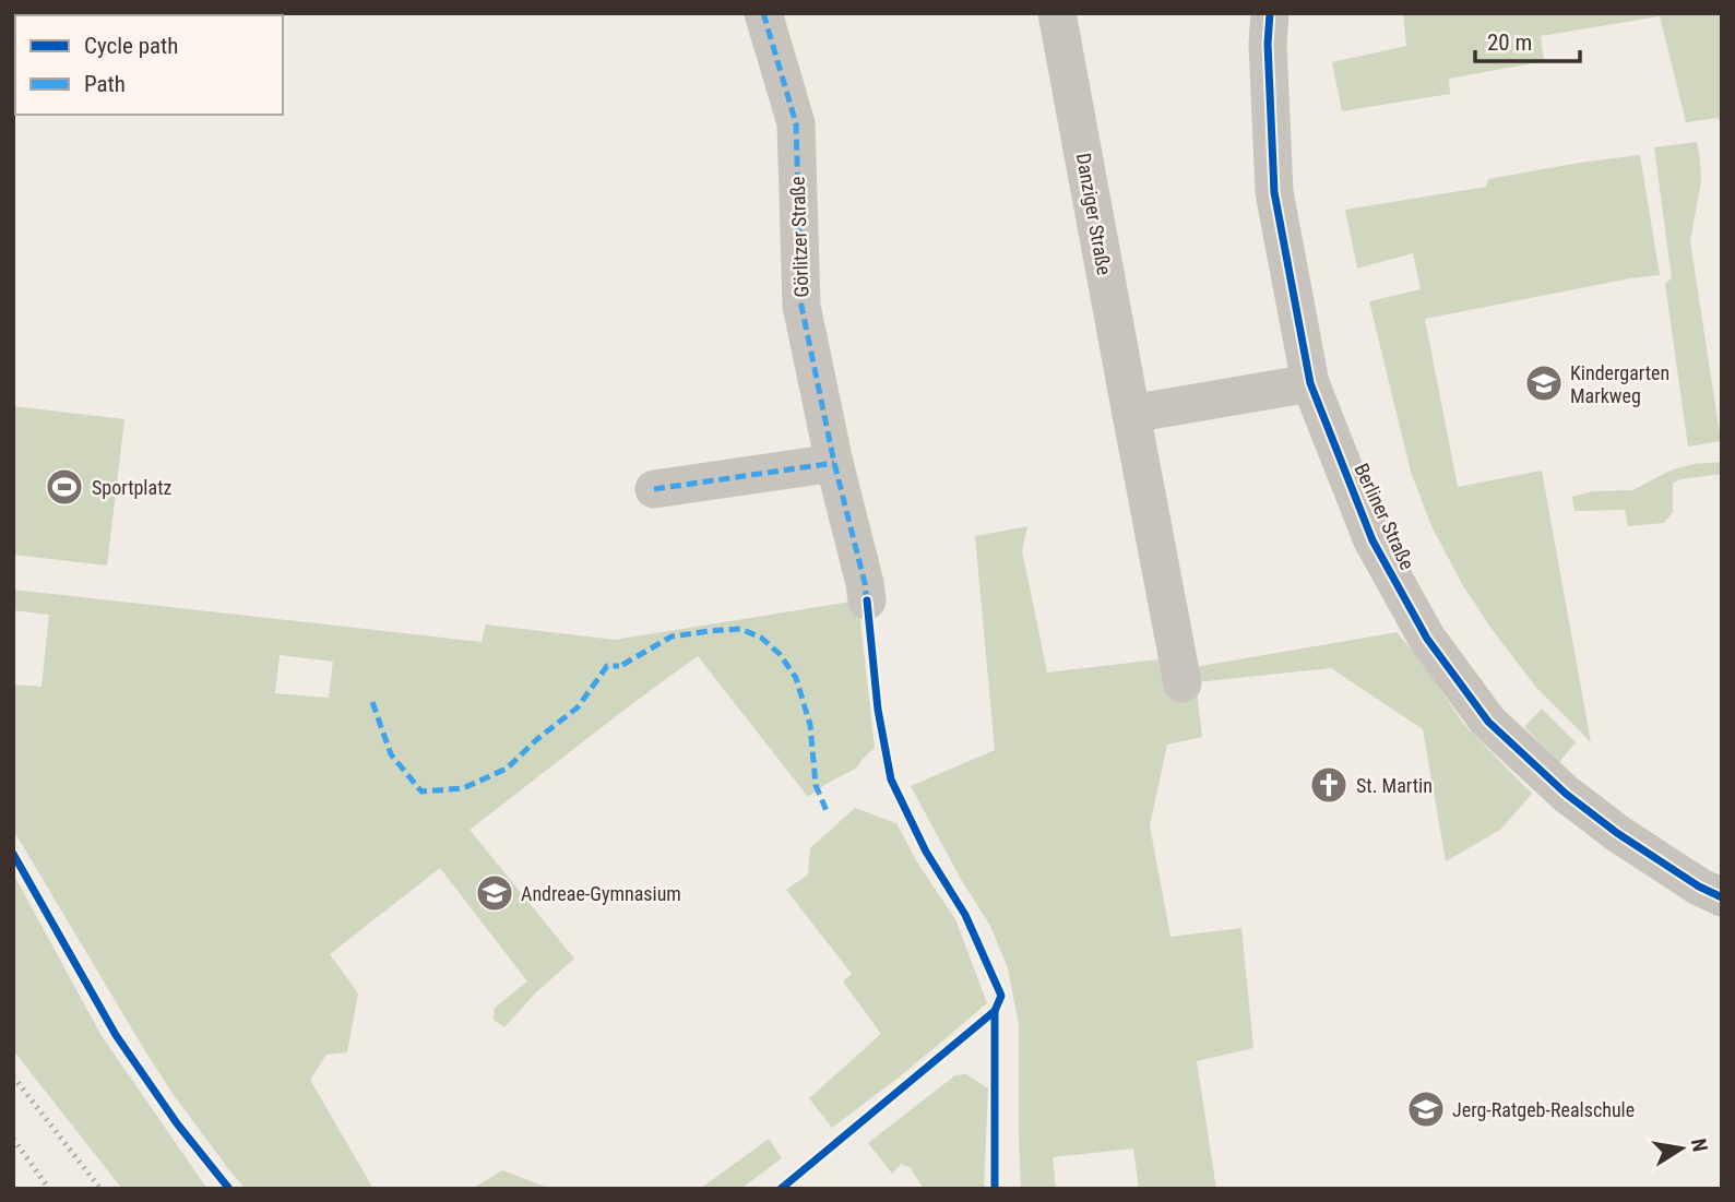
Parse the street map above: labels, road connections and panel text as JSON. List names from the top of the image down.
{
  "streets": {
    "street": ["Danziger Straße", "Görlitzer Straße", "Berliner Straße"]
  },
  "places": {
    "school or university": ["Kindergarten Markweg", "Andreae-Gymnasium", "Jerg-Ratgeb-Realschule"],
    "sports": ["Sportplatz"],
    "church": ["St. Martin"]
  },
  "legend": ["Cycle path", "Path"],
  "scale_bar": "20 m",
  "north": "right"
}
